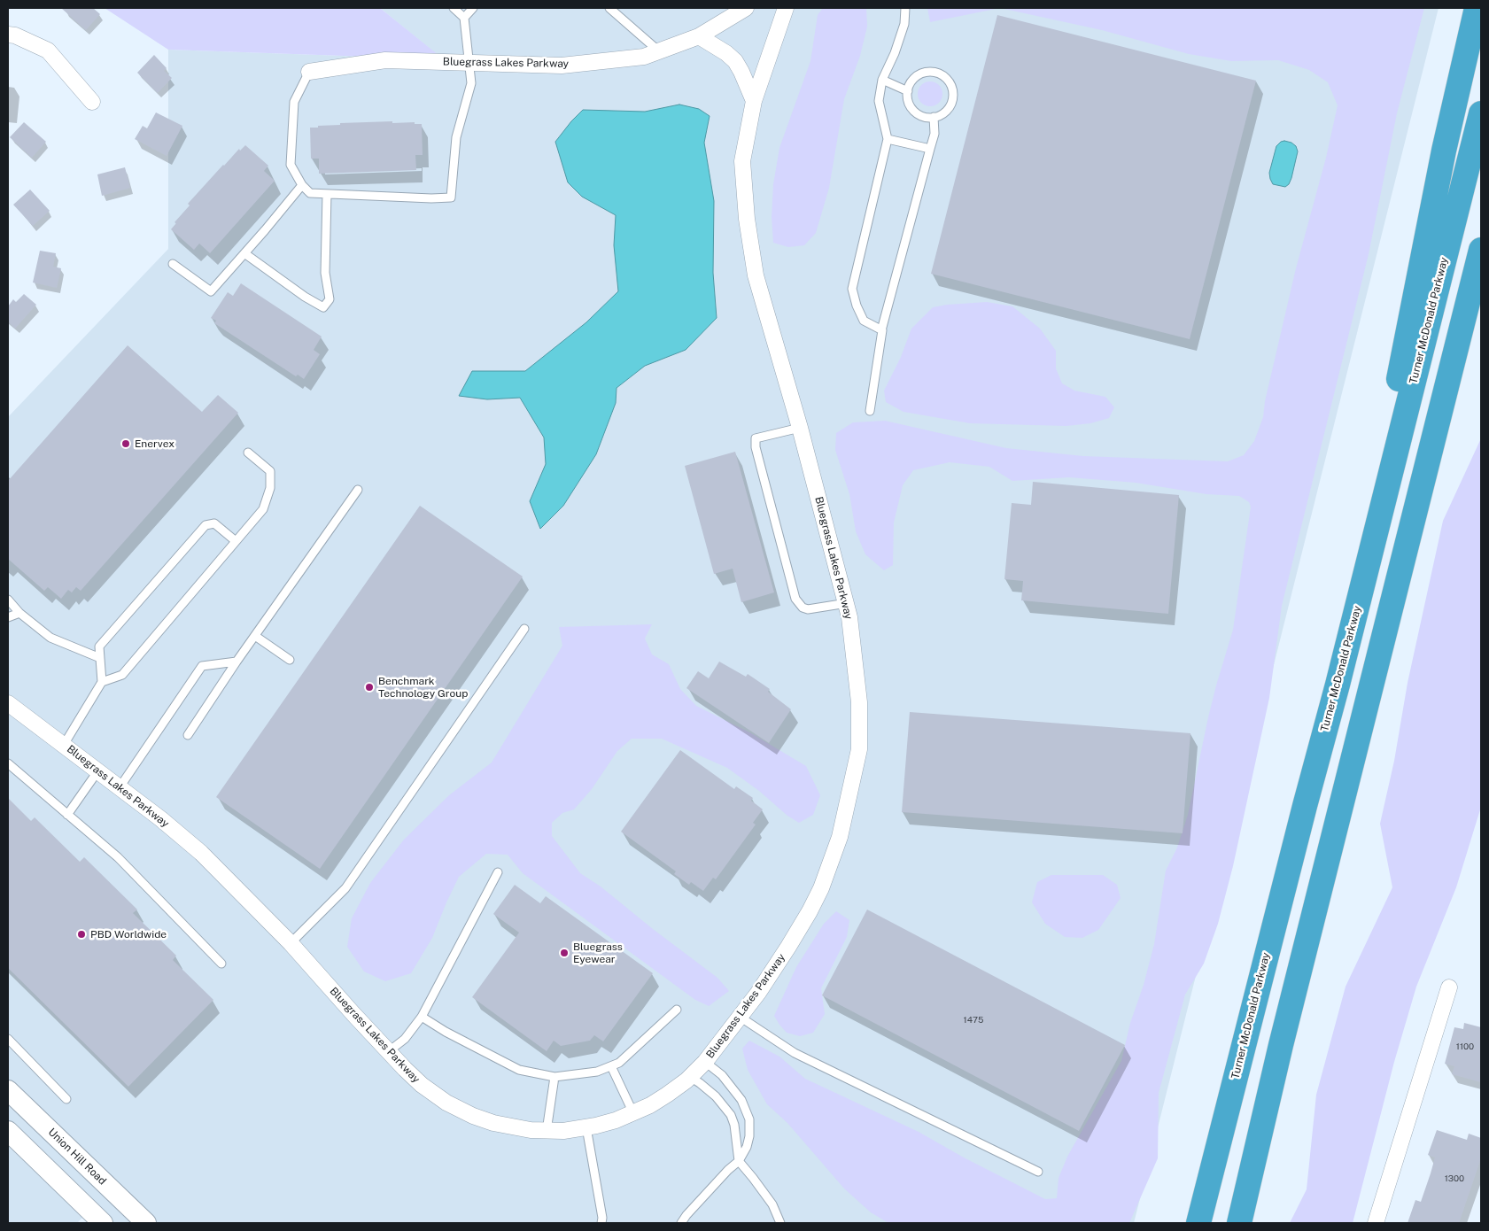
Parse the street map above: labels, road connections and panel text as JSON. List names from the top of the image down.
{
  "streets": {
    "highway": ["Turner McDonald Parkway"],
    "street": ["Bluegrass Lakes Parkway", "Union Hill Road"]
  },
  "places": [
    "Enervex",
    "Benchmark Technology Group",
    "PBD Worldwide",
    "Bluegrass Eyewear"
  ],
  "house_numbers": ["1475", "1100", "1300"]
}
